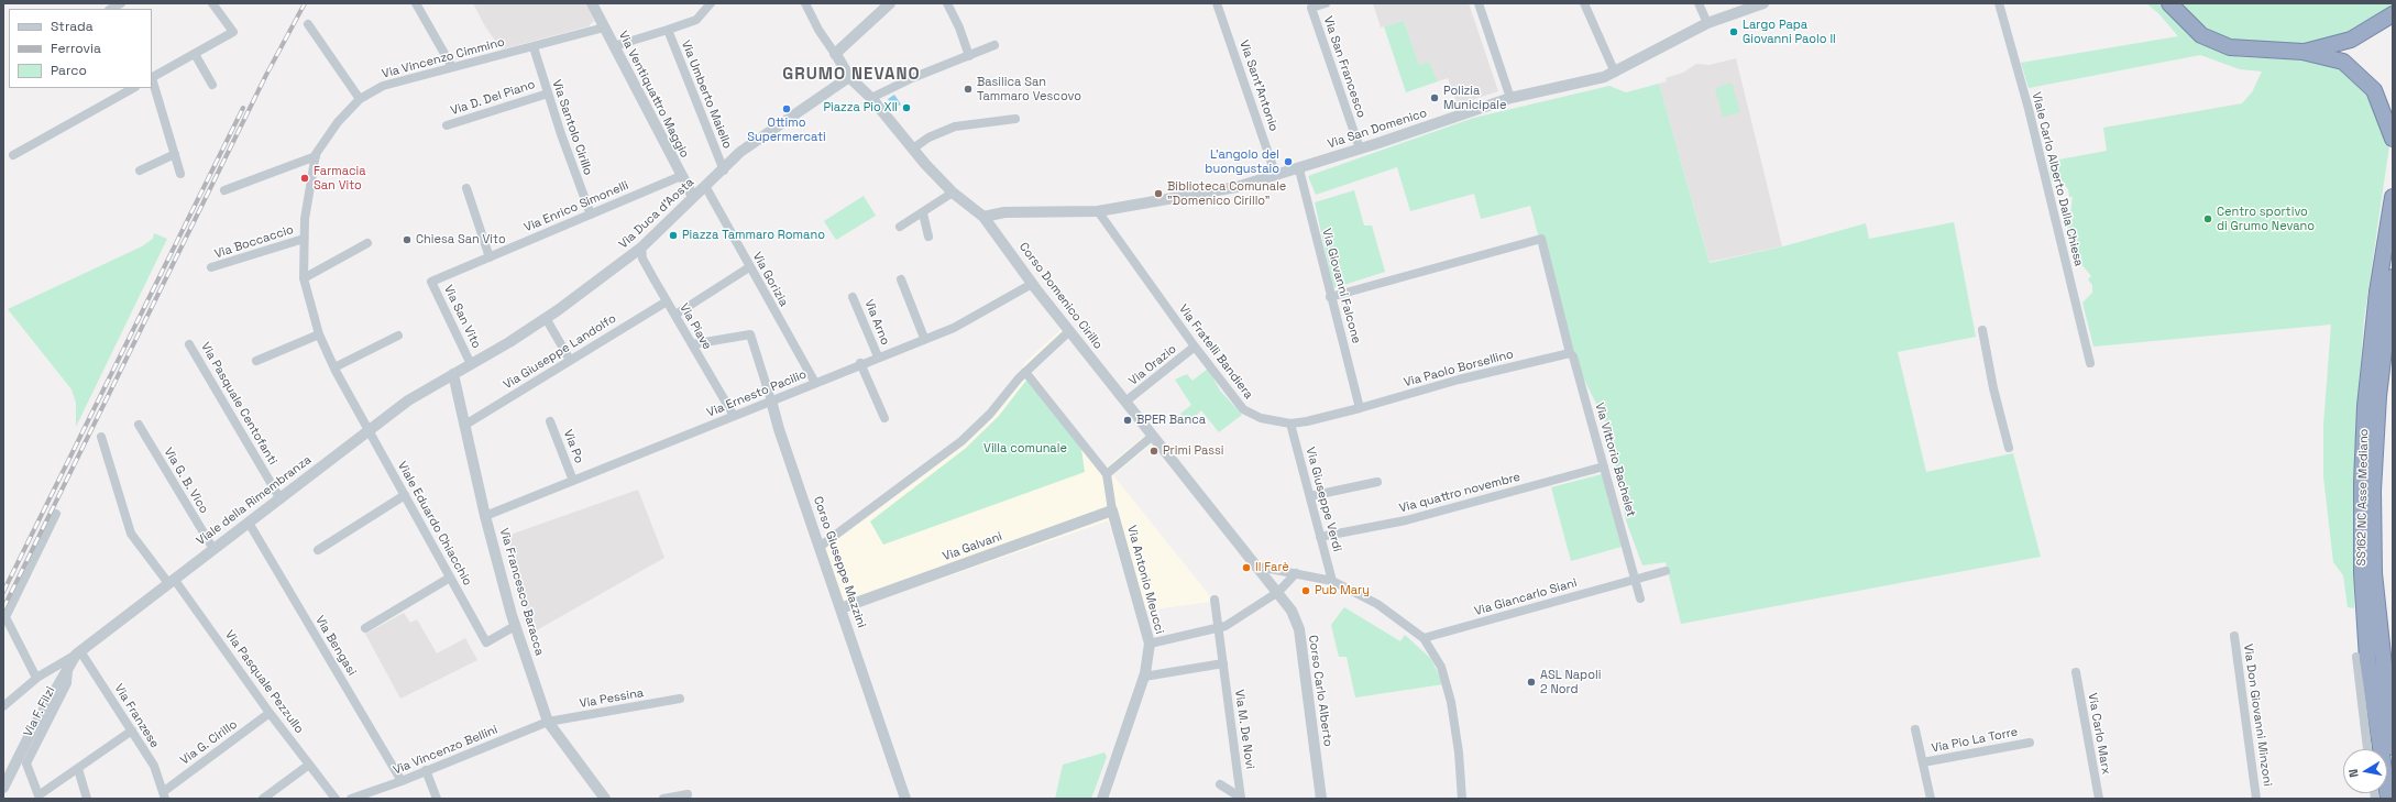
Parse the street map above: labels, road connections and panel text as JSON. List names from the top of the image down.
{
  "streets": {
    "highway": ["SS162 NC Asse Mediano"],
    "street": [
      "Via Vincenzo Cimmino",
      "Via San Francesco",
      "Via Sant'Antonio",
      "Via Ventiquattro Maggio",
      "Via Umberto Maiello",
      "Via D. Del Piano",
      "Via Santolo Cirillo",
      "Via San Domenico",
      "Viale Carlo Alberto Dalla Chiesa",
      "Via Enrico Simonelli",
      "Via Duca d'Aosta",
      "Via Boccaccio",
      "Via Gorizia",
      "Via Giovanni Falcone",
      "Corso Domenico Cirillo",
      "Via San Vito",
      "Via Arno",
      "Via Piave",
      "Via Giuseppe Landolfo",
      "Via Fratelli Bandiera",
      "Via Orazio",
      "Via Paolo Borsellino",
      "Via Ernesto Pacilio",
      "Via Pasquale Centofanti",
      "Via Po",
      "Via Vittorio Bachelet",
      "Via G. B. Vico",
      "Via quattro novembre",
      "Via Giuseppe Verdi",
      "Viale della Rimembranza",
      "Viale Eduardo Chiacchio",
      "Via Galvani",
      "Corso Giuseppe Mazzini",
      "Via Antonio Meucci",
      "Via Francesco Baracca",
      "Via Giancarlo Siani",
      "Via Bengasi",
      "Via Pasquale Pezzullo",
      "Corso Carlo Alberto",
      "Via Pessina",
      "Via F. Filzi",
      "Via Don Giovanni Minzoni",
      "Via Franzese",
      "Via M. De Novi",
      "Via Carlo Marx",
      "Via Pio La Torre",
      "Via G. Cirillo",
      "Via Vincenzo Bellini"
    ]
  },
  "crossings": [
    ["Via Vincenzo Cimmino", "Via Ventiquattro Maggio"],
    ["Via Vincenzo Cimmino", "Via Santolo Cirillo"],
    ["Via Vincenzo Cimmino", "Via Boccaccio"],
    ["Via Vincenzo Cimmino", "Viale della Rimembranza"],
    ["Via Vincenzo Cimmino", "Viale Eduardo Chiacchio"],
    ["Via San Francesco", "Via San Domenico"],
    ["Via Sant'Antonio", "Via San Domenico"],
    ["Via Ventiquattro Maggio", "Via Umberto Maiello"],
    ["Via Ventiquattro Maggio", "Via Enrico Simonelli"],
    ["Via Ventiquattro Maggio", "Via Duca d'Aosta"],
    ["Via Umberto Maiello", "Via Duca d'Aosta"],
    ["Via D. Del Piano", "Via Santolo Cirillo"],
    ["Via Santolo Cirillo", "Via Enrico Simonelli"],
    ["Via San Domenico", "Via Giovanni Falcone"],
    ["Via San Domenico", "Corso Domenico Cirillo"],
    ["Via San Domenico", "Via Fratelli Bandiera"],
    ["Via Enrico Simonelli", "Via San Vito"],
    ["Via Duca d'Aosta", "Via Gorizia"],
    ["Via Duca d'Aosta", "Corso Domenico Cirillo"],
    ["Via Duca d'Aosta", "Via San Vito"],
    ["Via Duca d'Aosta", "Via Piave"],
    ["Via Duca d'Aosta", "Viale della Rimembranza"],
    ["Via Duca d'Aosta", "Via Francesco Baracca"],
    ["Via Gorizia", "Via Ernesto Pacilio"],
    ["Via Giovanni Falcone", "Via Fratelli Bandiera"],
    ["Via Giovanni Falcone", "Via Paolo Borsellino"],
    ["Via Giovanni Falcone", "Via Vittorio Bachelet"],
    ["Corso Domenico Cirillo", "Via Orazio"],
    ["Corso Domenico Cirillo", "Via Ernesto Pacilio"],
    ["Corso Domenico Cirillo", "Corso Carlo Alberto"],
    ["Via Arno", "Via Ernesto Pacilio"],
    ["Via Piave", "Via Giuseppe Landolfo"],
    ["Via Piave", "Via Ernesto Pacilio"],
    ["Via Piave", "Corso Giuseppe Mazzini"],
    ["Via Giuseppe Landolfo", "Via Francesco Baracca"],
    ["Via Fratelli Bandiera", "Via Orazio"],
    ["Via Fratelli Bandiera", "Via Paolo Borsellino"],
    ["Via Fratelli Bandiera", "Via Giuseppe Verdi"],
    ["Via Paolo Borsellino", "Via Vittorio Bachelet"],
    ["Via Ernesto Pacilio", "Via Po"],
    ["Via Ernesto Pacilio", "Corso Giuseppe Mazzini"],
    ["Via Ernesto Pacilio", "Via Francesco Baracca"],
    ["Via Pasquale Centofanti", "Viale della Rimembranza"],
    ["Via Vittorio Bachelet", "Via quattro novembre"],
    ["Via Vittorio Bachelet", "Via Giancarlo Siani"],
    ["Via G. B. Vico", "Viale della Rimembranza"],
    ["Via quattro novembre", "Via Giuseppe Verdi"],
    ["Viale della Rimembranza", "Viale Eduardo Chiacchio"],
    ["Viale della Rimembranza", "Via Francesco Baracca"],
    ["Viale della Rimembranza", "Via Bengasi"],
    ["Viale della Rimembranza", "Via Pasquale Pezzullo"],
    ["Viale della Rimembranza", "Via F. Filzi"],
    ["Viale della Rimembranza", "Via Franzese"],
    ["Viale Eduardo Chiacchio", "Via Francesco Baracca"],
    ["Via Galvani", "Corso Giuseppe Mazzini"],
    ["Via Galvani", "Via Antonio Meucci"],
    ["Via Francesco Baracca", "Via Pessina"],
    ["Via Francesco Baracca", "Via Vincenzo Bellini"],
    ["Via Bengasi", "Via Vincenzo Bellini"],
    ["Via Pasquale Pezzullo", "Via G. Cirillo"],
    ["Via Pessina", "Via Vincenzo Bellini"],
    ["Via Franzese", "Via G. Cirillo"]
  ],
  "districts": ["GRUMO NEVANO"],
  "parks": ["Villa comunale"],
  "places": [
    "Largo Papa Giovanni Paolo II",
    "Basilica San Tammaro Vescovo",
    "Polizia Municipale",
    "Piazza Pio XII",
    "Ottimo Supermercati",
    "L'angolo del buongustaio",
    "Farmacia San Vito",
    "Biblioteca Comunale \"Domenico Cirillo\"",
    "Centro sportivo di Grumo Nevano",
    "Piazza Tammaro Romano",
    "Chiesa San Vito",
    "BPER Banca",
    "Primi Passi",
    "Il Farè",
    "Pub Mary",
    "ASL Napoli 2 Nord"
  ],
  "legend": ["Strada", "Ferrovia", "Parco"],
  "north": "left"
}
